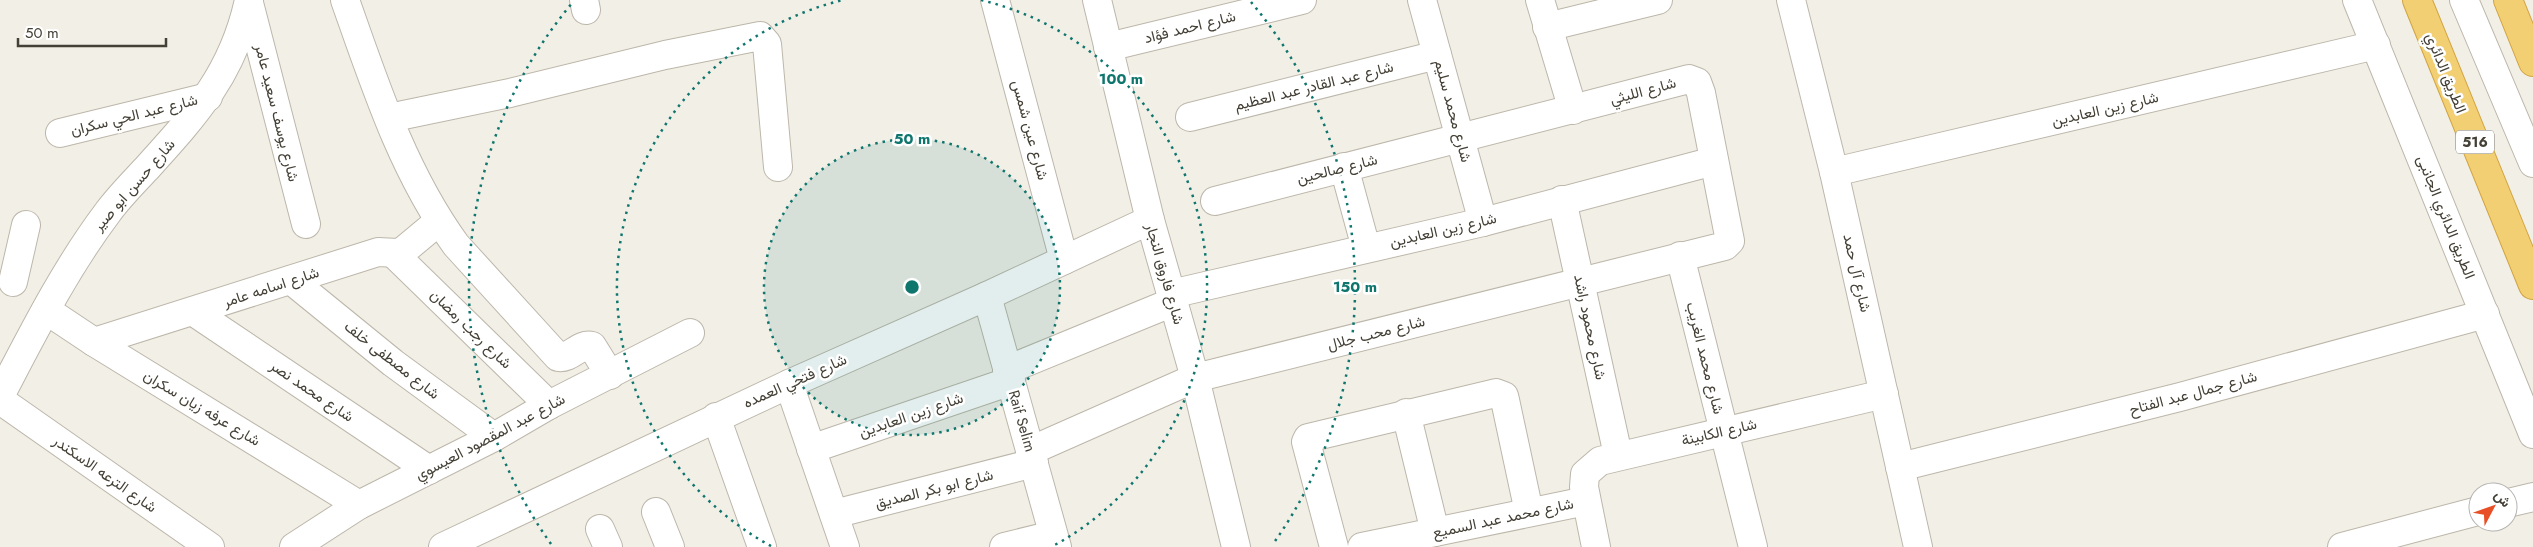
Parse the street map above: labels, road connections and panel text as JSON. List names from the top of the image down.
{
  "streets": {
    "highway": ["الطريق الدائري", "516"],
    "street": [
      "شارع احمد فؤاد",
      "شارع عبد القادر عبد العظيم",
      "شارع الليثي",
      "شارع زين العابدين",
      "شارع محمد سليم",
      "شارع يوسف سعيد عامر",
      "شارع عبد الحي سكران",
      "شارع عين شمس",
      "شارع صالحين",
      "شارع حسن ابو صير",
      "الطريق الدائري الجانبى",
      "شارع آل حمد",
      "شارع فاروق النجار",
      "شارع اسامه عامر",
      "شارع محمود راشد",
      "شارع رجب رمضان",
      "شارع محب جلال",
      "شارع محمد الغريب",
      "شارع مصطفى خلف",
      "شارع فتحي العمده",
      "شارع محمد نصر",
      "شارع جمال عبد الفتاح",
      "شارع عرفه زيان سكران",
      "Raif Selim",
      "شارع الكابينة",
      "شارع عبد المقصود العيسوي",
      "شارع الترعه الاسكندر",
      "شارع ابو بكر الصديق",
      "شارع محمد عبد السميع"
    ]
  },
  "crossings": [
    ["شارع احمد فؤاد", "شارع فاروق النجار"],
    ["شارع عبد القادر عبد العظيم", "شارع محمد سليم"],
    ["شارع الليثي", "شارع زين العابدين"],
    ["شارع الليثي", "شارع محمد سليم"],
    ["شارع الليثي", "شارع صالحين"],
    ["شارع الليثي", "شارع محب جلال"],
    ["شارع زين العابدين", "شارع محمد سليم"],
    ["شارع زين العابدين", "الطريق الدائري الجانبى"],
    ["شارع زين العابدين", "شارع آل حمد"],
    ["شارع زين العابدين", "شارع فاروق النجار"],
    ["شارع زين العابدين", "شارع محمود راشد"],
    ["شارع زين العابدين", "Raif Selim"],
    ["شارع محمد سليم", "شارع صالحين"],
    ["شارع يوسف سعيد عامر", "شارع حسن ابو صير"],
    ["شارع عبد الحي سكران", "شارع حسن ابو صير"],
    ["شارع عين شمس", "شارع فتحي العمده"],
    ["شارع حسن ابو صير", "شارع عرفه زيان سكران"],
    ["الطريق الدائري الجانبى", "شارع جمال عبد الفتاح"],
    ["شارع آل حمد", "شارع جمال عبد الفتاح"],
    ["شارع آل حمد", "شارع الكابينة"],
    ["شارع فاروق النجار", "شارع محب جلال"],
    ["شارع فاروق النجار", "شارع فتحي العمده"],
    ["شارع اسامه عامر", "شارع رجب رمضان"],
    ["شارع اسامه عامر", "شارع مصطفى خلف"],
    ["شارع اسامه عامر", "شارع محمد نصر"],
    ["شارع اسامه عامر", "شارع عرفه زيان سكران"],
    ["شارع محمود راشد", "شارع محب جلال"],
    ["شارع محمود راشد", "شارع الكابينة"],
    ["شارع رجب رمضان", "شارع عبد المقصود العيسوي"],
    ["شارع محب جلال", "شارع محمد الغريب"],
    ["شارع محب جلال", "Raif Selim"],
    ["شارع محب جلال", "شارع ابو بكر الصديق"],
    ["شارع محمد الغريب", "شارع الكابينة"],
    ["شارع مصطفى خلف", "شارع عبد المقصود العيسوي"],
    ["شارع فتحي العمده", "Raif Selim"],
    ["شارع محمد نصر", "شارع عبد المقصود العيسوي"],
    ["شارع عرفه زيان سكران", "شارع عبد المقصود العيسوي"],
    ["Raif Selim", "شارع ابو بكر الصديق"],
    ["شارع الكابينة", "شارع محمد عبد السميع"]
  ],
  "scale_bar": "50 m",
  "north": "top right",
  "rings": ["100 m", "50 m", "150 m"]
}
